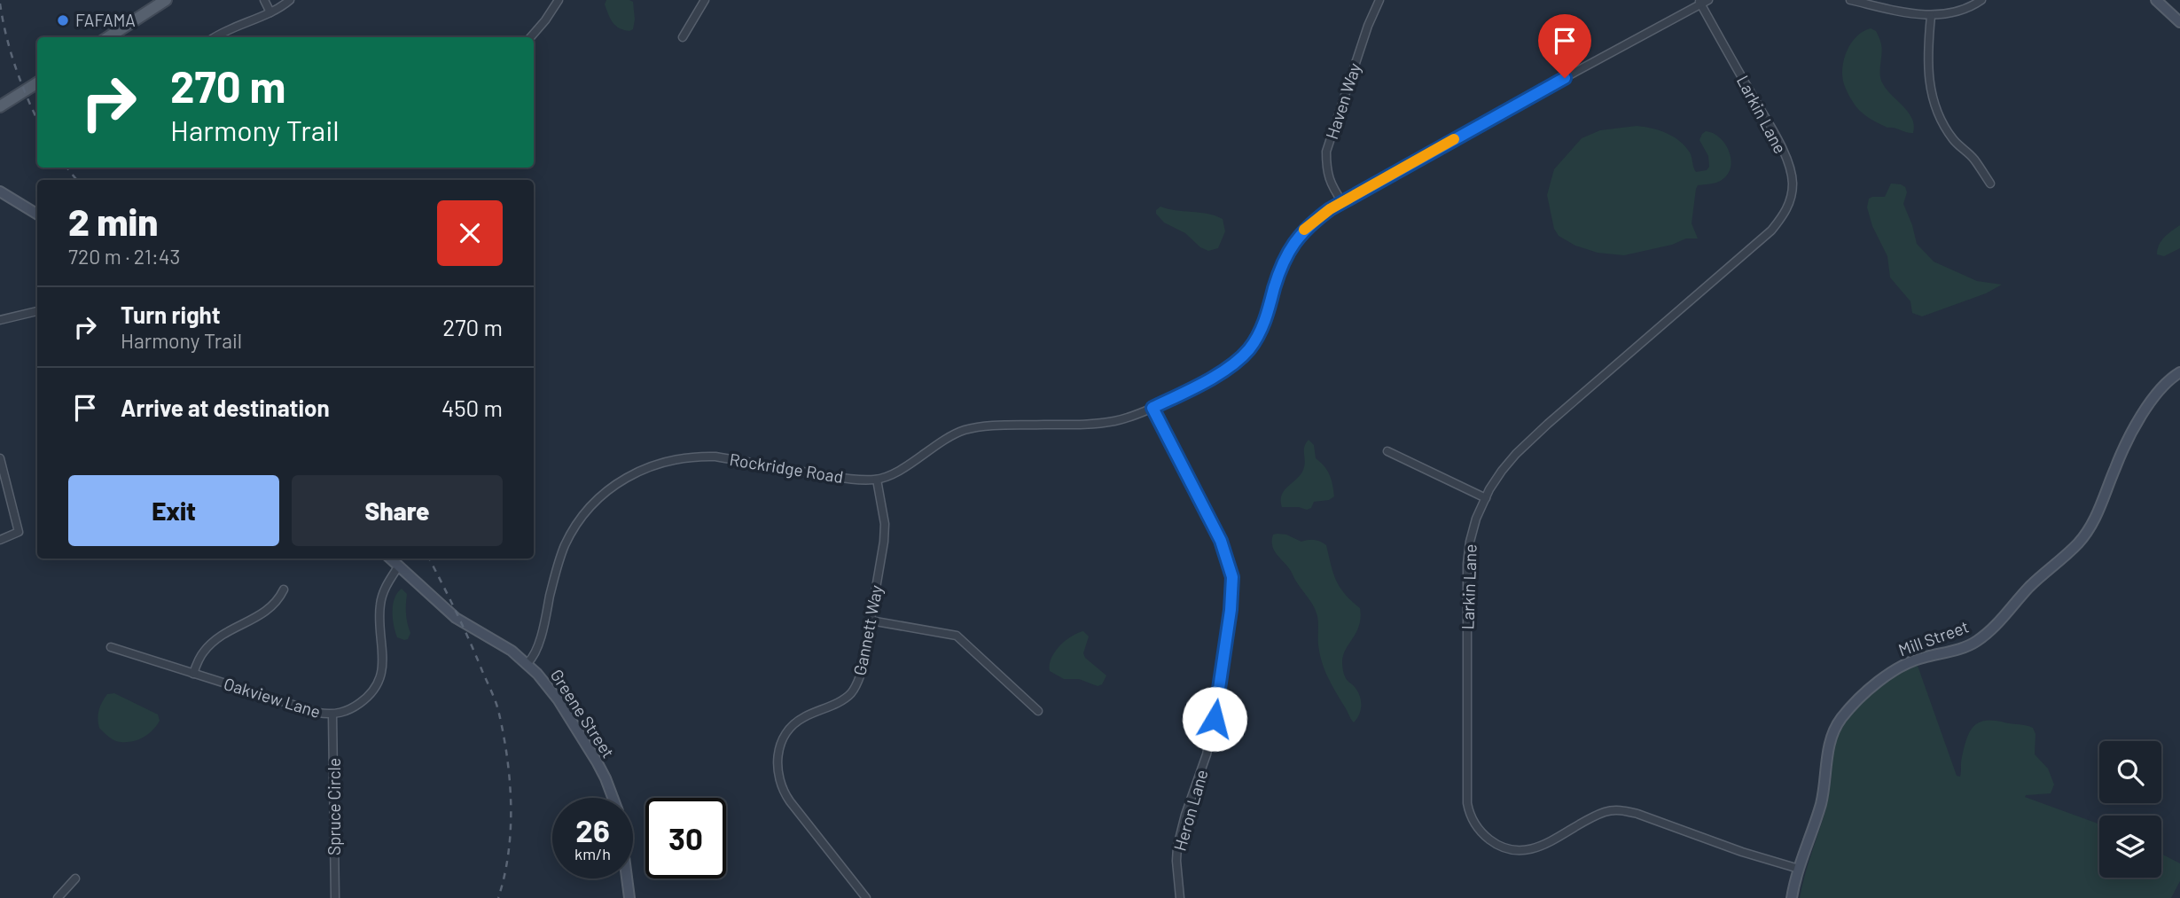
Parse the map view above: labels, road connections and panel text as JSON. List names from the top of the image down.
{
  "streets": {
    "street": [
      "Haven Way",
      "Larkin Lane",
      "Rockridge Road",
      "Gannett Way",
      "Mill Street",
      "Oakview Lane",
      "Greene Street",
      "Spruce Circle",
      "Heron Lane"
    ]
  },
  "crossings": [
    ["Haven Way", "Rockridge Road"],
    ["Larkin Lane", "Rockridge Road"],
    ["Larkin Lane", "Mill Street"],
    ["Rockridge Road", "Gannett Way"],
    ["Rockridge Road", "Greene Street"],
    ["Rockridge Road", "Heron Lane"],
    ["Oakview Lane", "Greene Street"],
    ["Oakview Lane", "Spruce Circle"]
  ],
  "places": ["FAFAMA"],
  "page": {
    "turn": ["270 m", "Harmony Trail"],
    "heading": ["2 min", "720 m · 21:43"],
    "list": [
      {
        "name": "Turn right",
        "note": "Harmony Trail",
        "value": "270 m"
      },
      {
        "name": "Arrive at destination",
        "value": "450 m"
      }
    ],
    "buttons": ["Exit", "Share"],
    "speed": "26 km/h",
    "limit": "30"
  }
}
